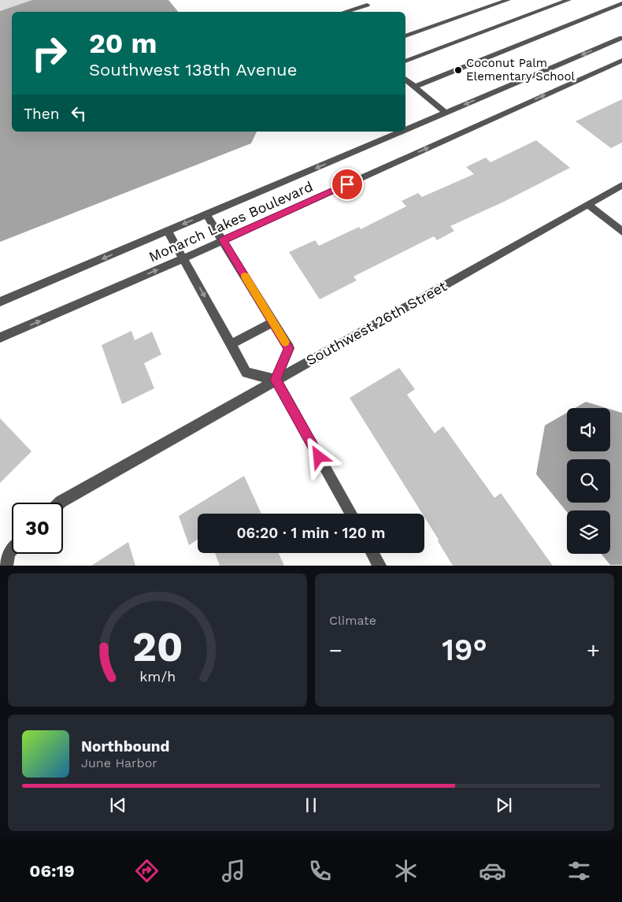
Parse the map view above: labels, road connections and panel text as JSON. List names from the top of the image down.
{
  "streets": {
    "street": ["Monarch Lakes Boulevard", "Southwest 26th Street"]
  },
  "places": ["Coconut Palm Elementary School"],
  "page": {
    "turn": ["20 m", "Southwest 138th Avenue"],
    "then": "Then",
    "limit": "30",
    "trip": "06:20 · 1 min · 120 m",
    "tile": "Climate",
    "heat": ["−", "19°", "+"],
    "song": ["Northbound", "June Harbor"],
    "tabs": "06:19",
    "gauge": ["20", "km/h"]
  }
}
